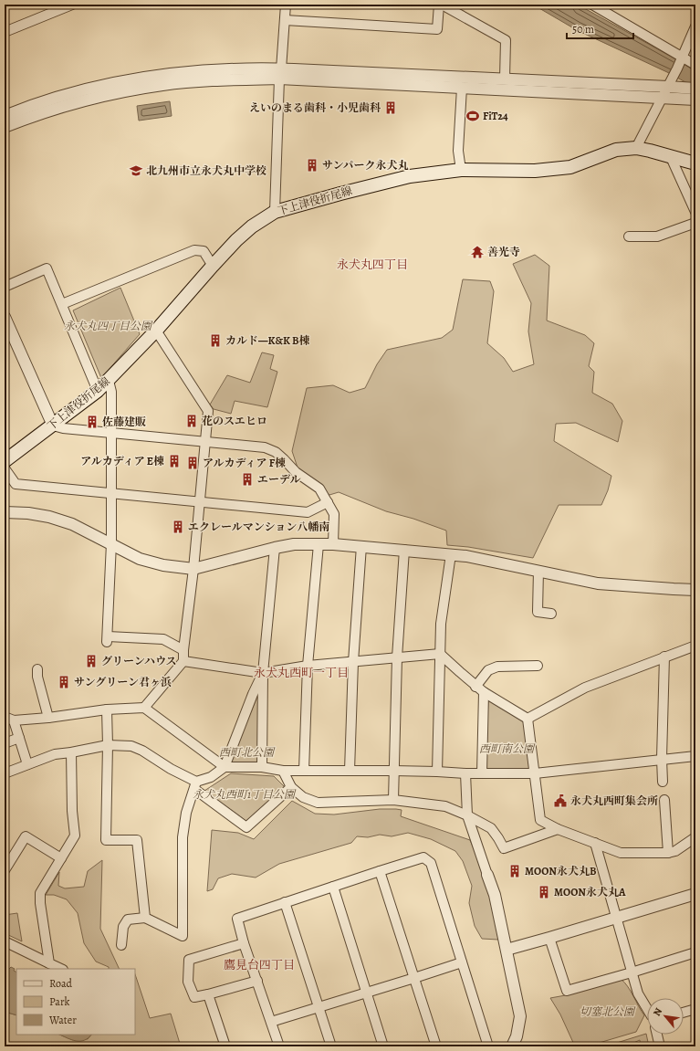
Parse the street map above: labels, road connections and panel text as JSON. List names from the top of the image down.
{
  "streets": {
    "main road": ["下上津役折尾線"]
  },
  "districts": ["永犬丸四丁目", "永犬丸西町一丁目", "鷹見台四丁目"],
  "parks": [
    "永犬丸四丁目公園",
    "西町南公園",
    "西町北公園",
    "永犬丸西町1丁目公園",
    "切塞北公園"
  ],
  "places": {
    "building": [
      "えいのまる歯科・小児歯科",
      "サンパーク永犬丸",
      "カルド―K&K B棟",
      "花のスエヒロ",
      "佐藤建販",
      "アルカディア E棟",
      "アルカディア F棟",
      "エーデル",
      "エクレールマンション八幡南",
      "グリーンハウス",
      "サングリーン君ヶ浜",
      "MOON永犬丸B",
      "MOON永犬丸A"
    ],
    "sports": ["FiT24"],
    "school or university": ["北九州市立永犬丸中学校"],
    "temple": ["善光寺"],
    "public building": ["永犬丸西町集会所"]
  },
  "legend": ["Road", "Park", "Water"],
  "scale_bar": "50 m",
  "north": "top left"
}
